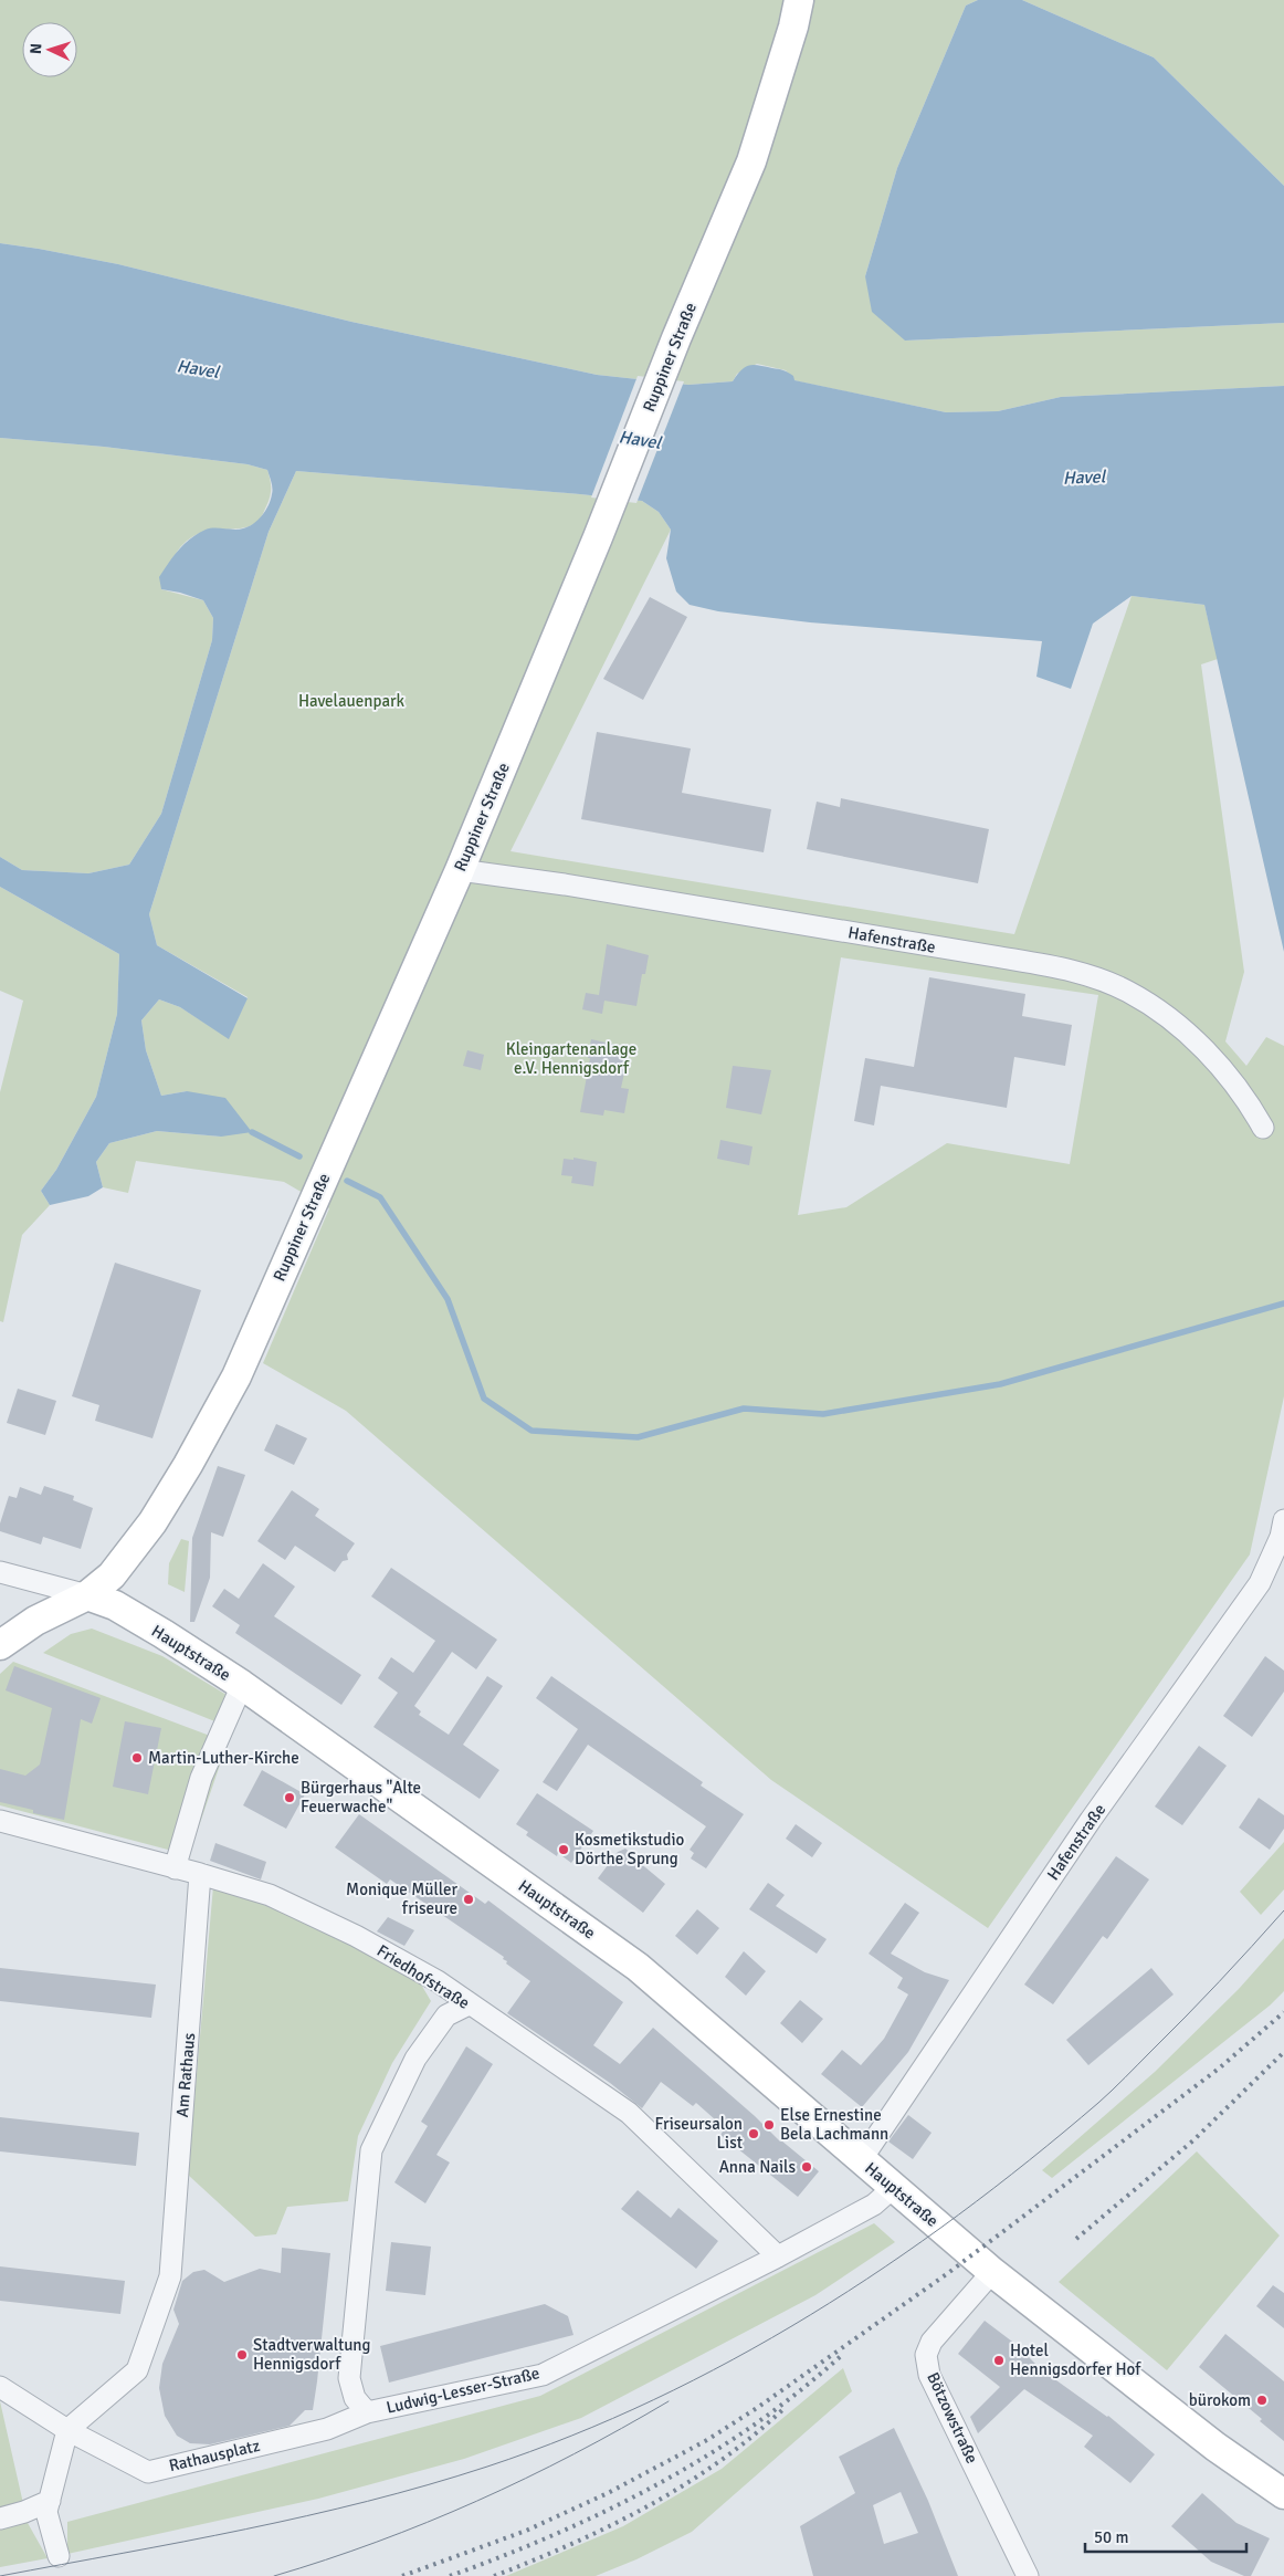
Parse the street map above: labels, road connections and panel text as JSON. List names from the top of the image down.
{
  "streets": {
    "main road": ["Ruppiner Straße", "Hauptstraße"],
    "street": [
      "Hafenstraße",
      "Friedhofstraße",
      "Am Rathaus",
      "Ludwig-Lesser-Straße",
      "Bötzowstraße",
      "Rathausplatz"
    ]
  },
  "crossings": [
    ["Ruppiner Straße", "Hafenstraße"],
    ["Ruppiner Straße", "Hauptstraße"],
    ["Hafenstraße", "Hauptstraße"],
    ["Hauptstraße", "Ludwig-Lesser-Straße"],
    ["Hauptstraße", "Bötzowstraße"],
    ["Friedhofstraße", "Am Rathaus"],
    ["Friedhofstraße", "Ludwig-Lesser-Straße"],
    ["Am Rathaus", "Rathausplatz"],
    ["Ludwig-Lesser-Straße", "Rathausplatz"]
  ],
  "water": ["Havel"],
  "parks": ["Havelauenpark", "Kleingartenanlage e.V. Hennigsdorf"],
  "places": [
    "Martin-Luther-Kirche",
    "Bürgerhaus \"Alte Feuerwache\"",
    "Kosmetikstudio Dörthe Sprung",
    "Monique Müller friseure",
    "Else Ernestine Bela Lachmann",
    "Friseursalon List",
    "Anna Nails",
    "Stadtverwaltung Hennigsdorf",
    "Hotel Hennigsdorfer Hof",
    "bürokom"
  ],
  "scale_bar": "50 m",
  "north": "left"
}
